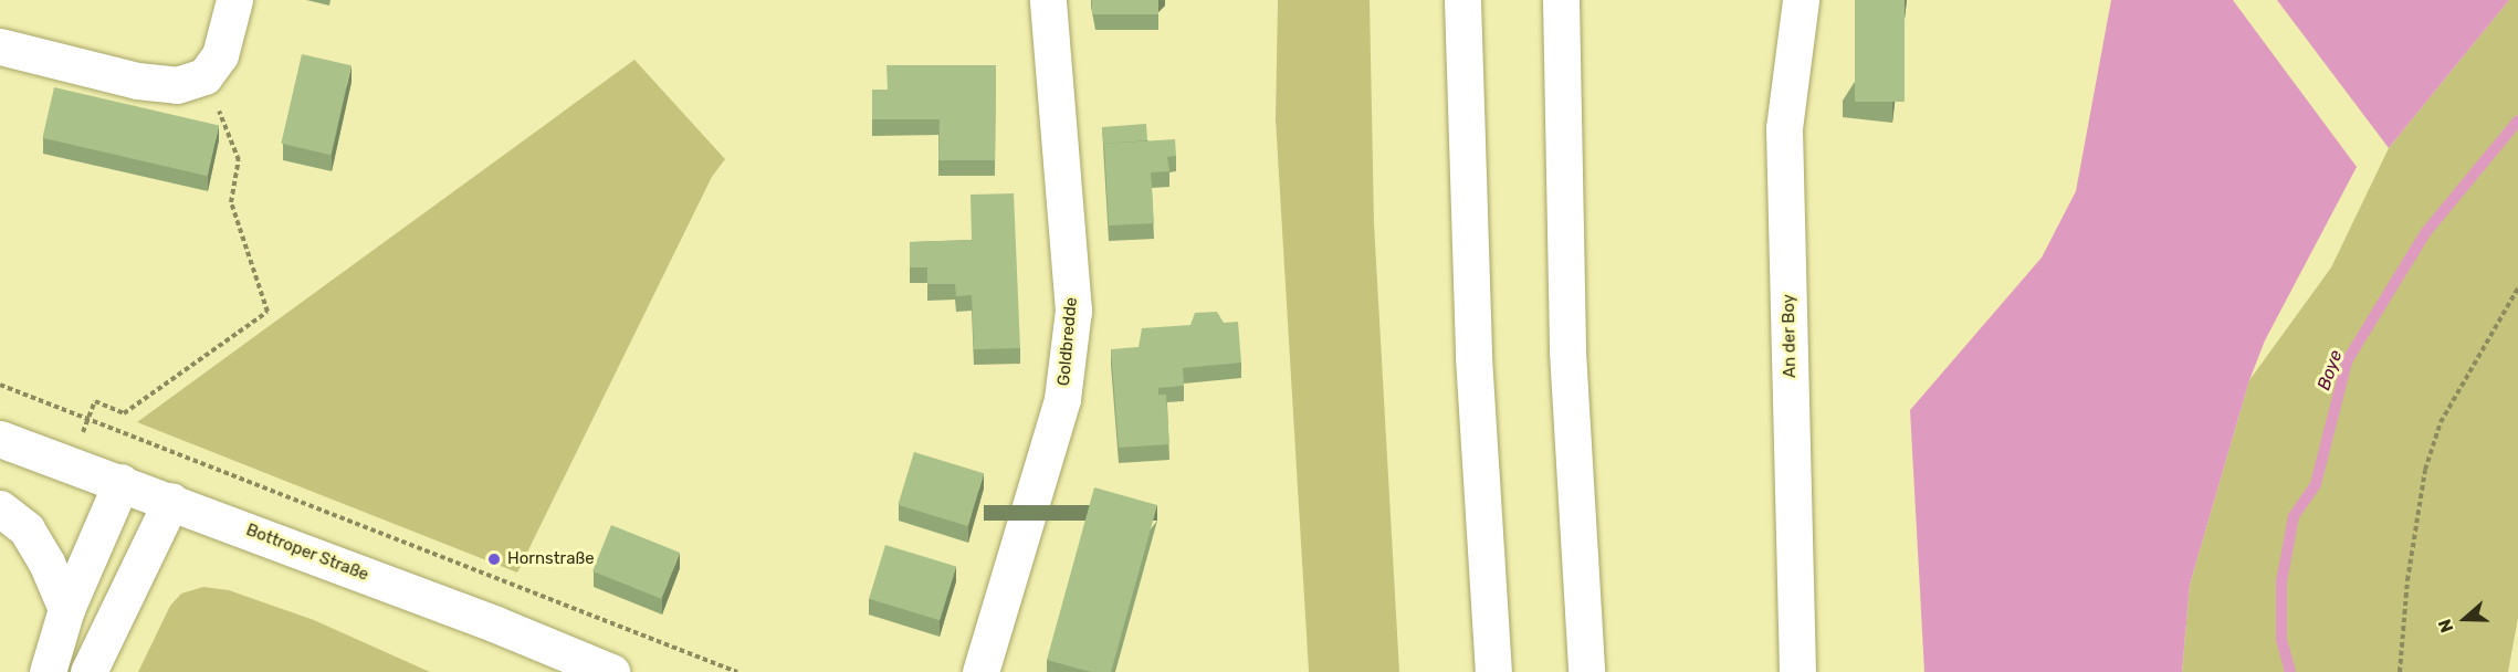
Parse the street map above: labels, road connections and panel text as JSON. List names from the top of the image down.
{
  "streets": {
    "main road": ["An der Boy", "Goldbredde", "Bottroper Straße"]
  },
  "water": ["Boye"],
  "places": ["Hornstraße"],
  "north": "left"
}
